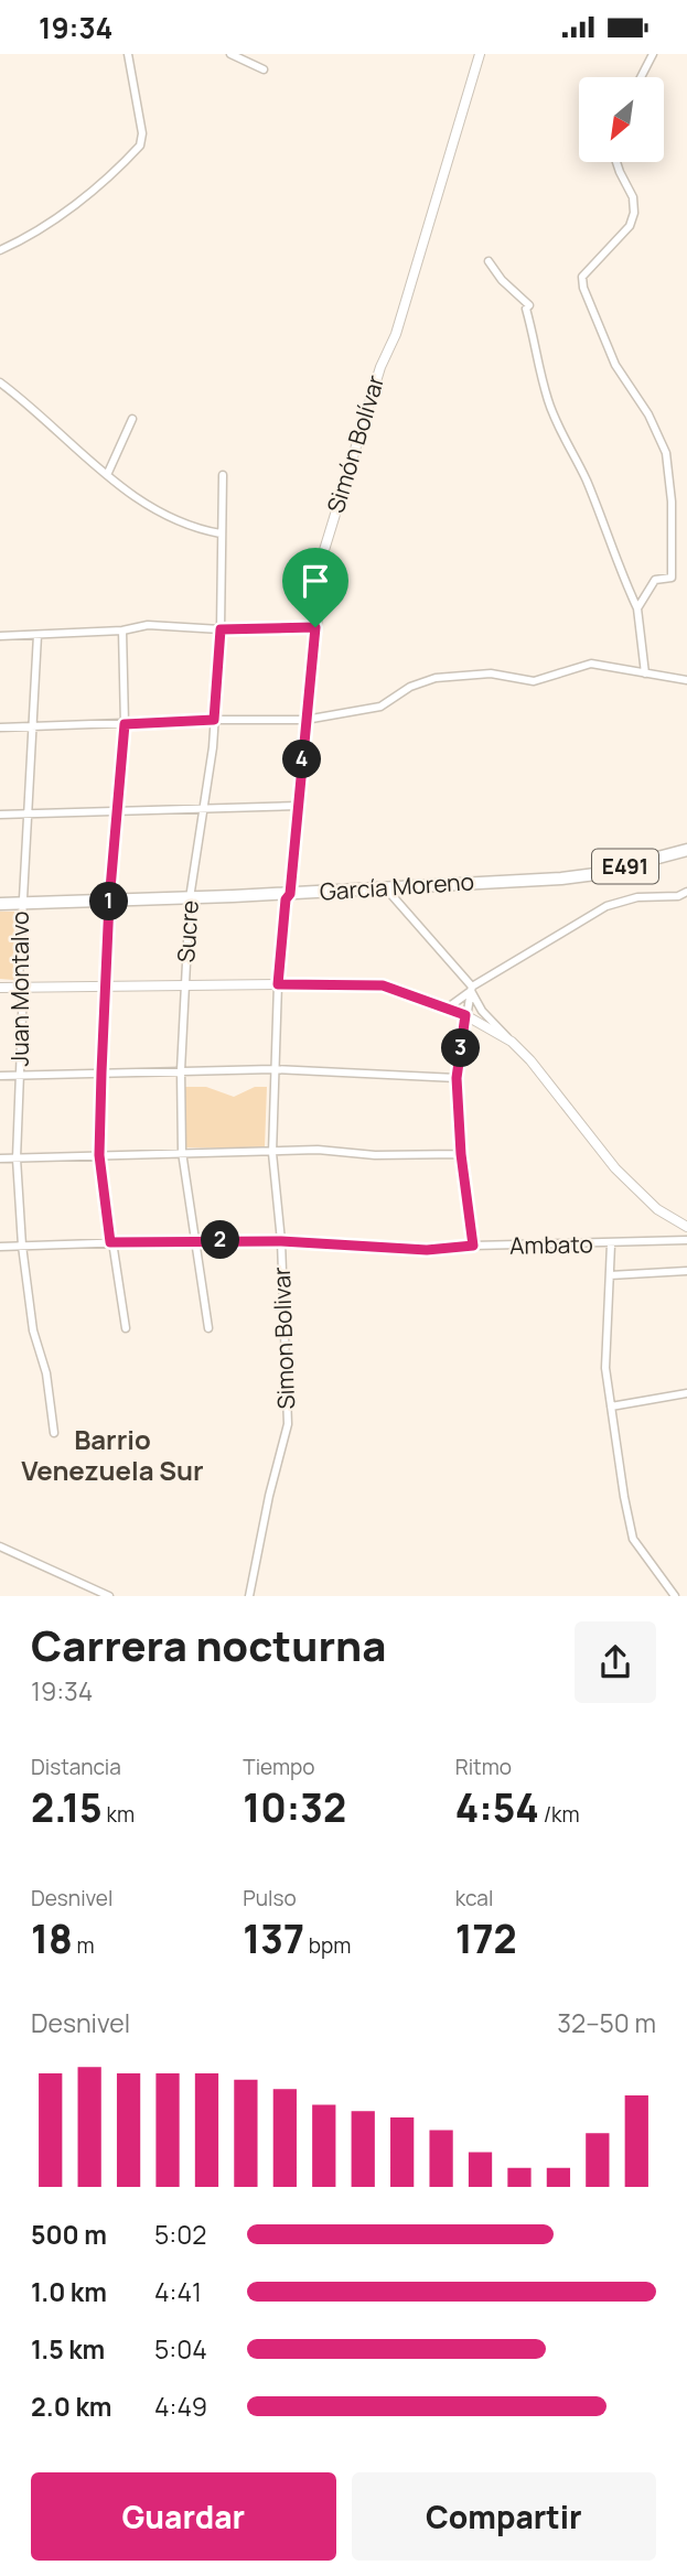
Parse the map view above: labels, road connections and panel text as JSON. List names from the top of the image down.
{
  "streets": {
    "highway": ["E491", "García Moreno"],
    "street": [
      "Simón Bolívar",
      "Sucre",
      "Juan Montalvo",
      "Ambato",
      "Simon Bolivar"
    ]
  },
  "crossings": [
    ["Simón Bolívar", "García Moreno"],
    ["Simón Bolívar", "Simon Bolivar"],
    ["García Moreno", "Sucre"],
    ["García Moreno", "Juan Montalvo"],
    ["García Moreno", "Simon Bolivar"],
    ["Sucre", "Ambato"],
    ["Juan Montalvo", "Ambato"],
    ["Ambato", "Simon Bolivar"]
  ],
  "districts": ["Barrio Venezuela Sur"],
  "north": "bottom left",
  "page": {
    "status": "19:34",
    "pins": [
      "4",
      "1",
      "3",
      "2"
    ],
    "heading": ["Carrera nocturna", "19:34"],
    "stats": [
      ["Distancia", "2.15 km"],
      ["Tiempo", "10:32"],
      ["Ritmo", "4:54 /km"],
      ["Desnivel", "18 m"],
      ["Pulso", "137 bpm"],
      ["kcal", "172"]
    ],
    "chart": ["Desnivel", "32–50 m"],
    "list": [
      {
        "name": "500 m",
        "note": "5:02"
      },
      {
        "name": "1.0 km",
        "note": "4:41"
      },
      {
        "name": "1.5 km",
        "note": "5:04"
      },
      {
        "name": "2.0 km",
        "note": "4:49"
      }
    ],
    "buttons": ["Guardar", "Compartir"]
  }
}
